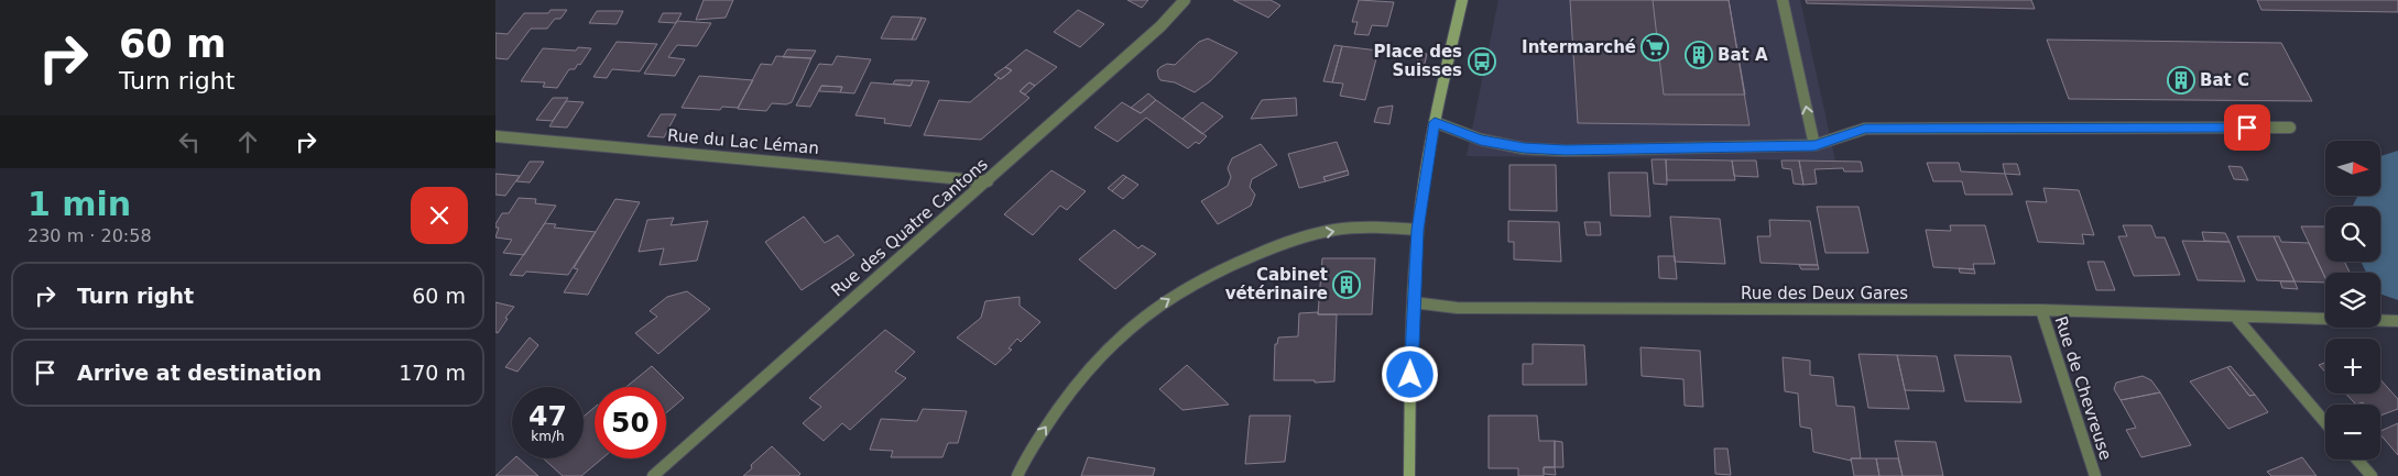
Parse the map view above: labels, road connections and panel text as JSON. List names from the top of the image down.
{
  "streets": {
    "street": [
      "Rue du Lac Léman",
      "Rue des Quatre Cantons",
      "Rue des Deux Gares",
      "Rue de Chevreuse"
    ]
  },
  "crossings": [
    ["Rue du Lac Léman", "Rue des Quatre Cantons"],
    ["Rue des Deux Gares", "Rue de Chevreuse"]
  ],
  "places": {
    "supermarket": ["Intermarché"],
    "building": ["Bat A", "Bat C", "Cabinet vétérinaire"],
    "bus stop": ["Place des Suisses"]
  },
  "north": "right",
  "page": {
    "turn": ["60 m", "Turn right"],
    "map_buttons": ["+", "−"],
    "heading": ["1 min", "230 m · 20:58"],
    "list": [
      {
        "name": "Turn right",
        "value": "60 m"
      },
      {
        "name": "Arrive at destination",
        "value": "170 m"
      }
    ],
    "speed": "47 km/h",
    "limit": "50"
  }
}
